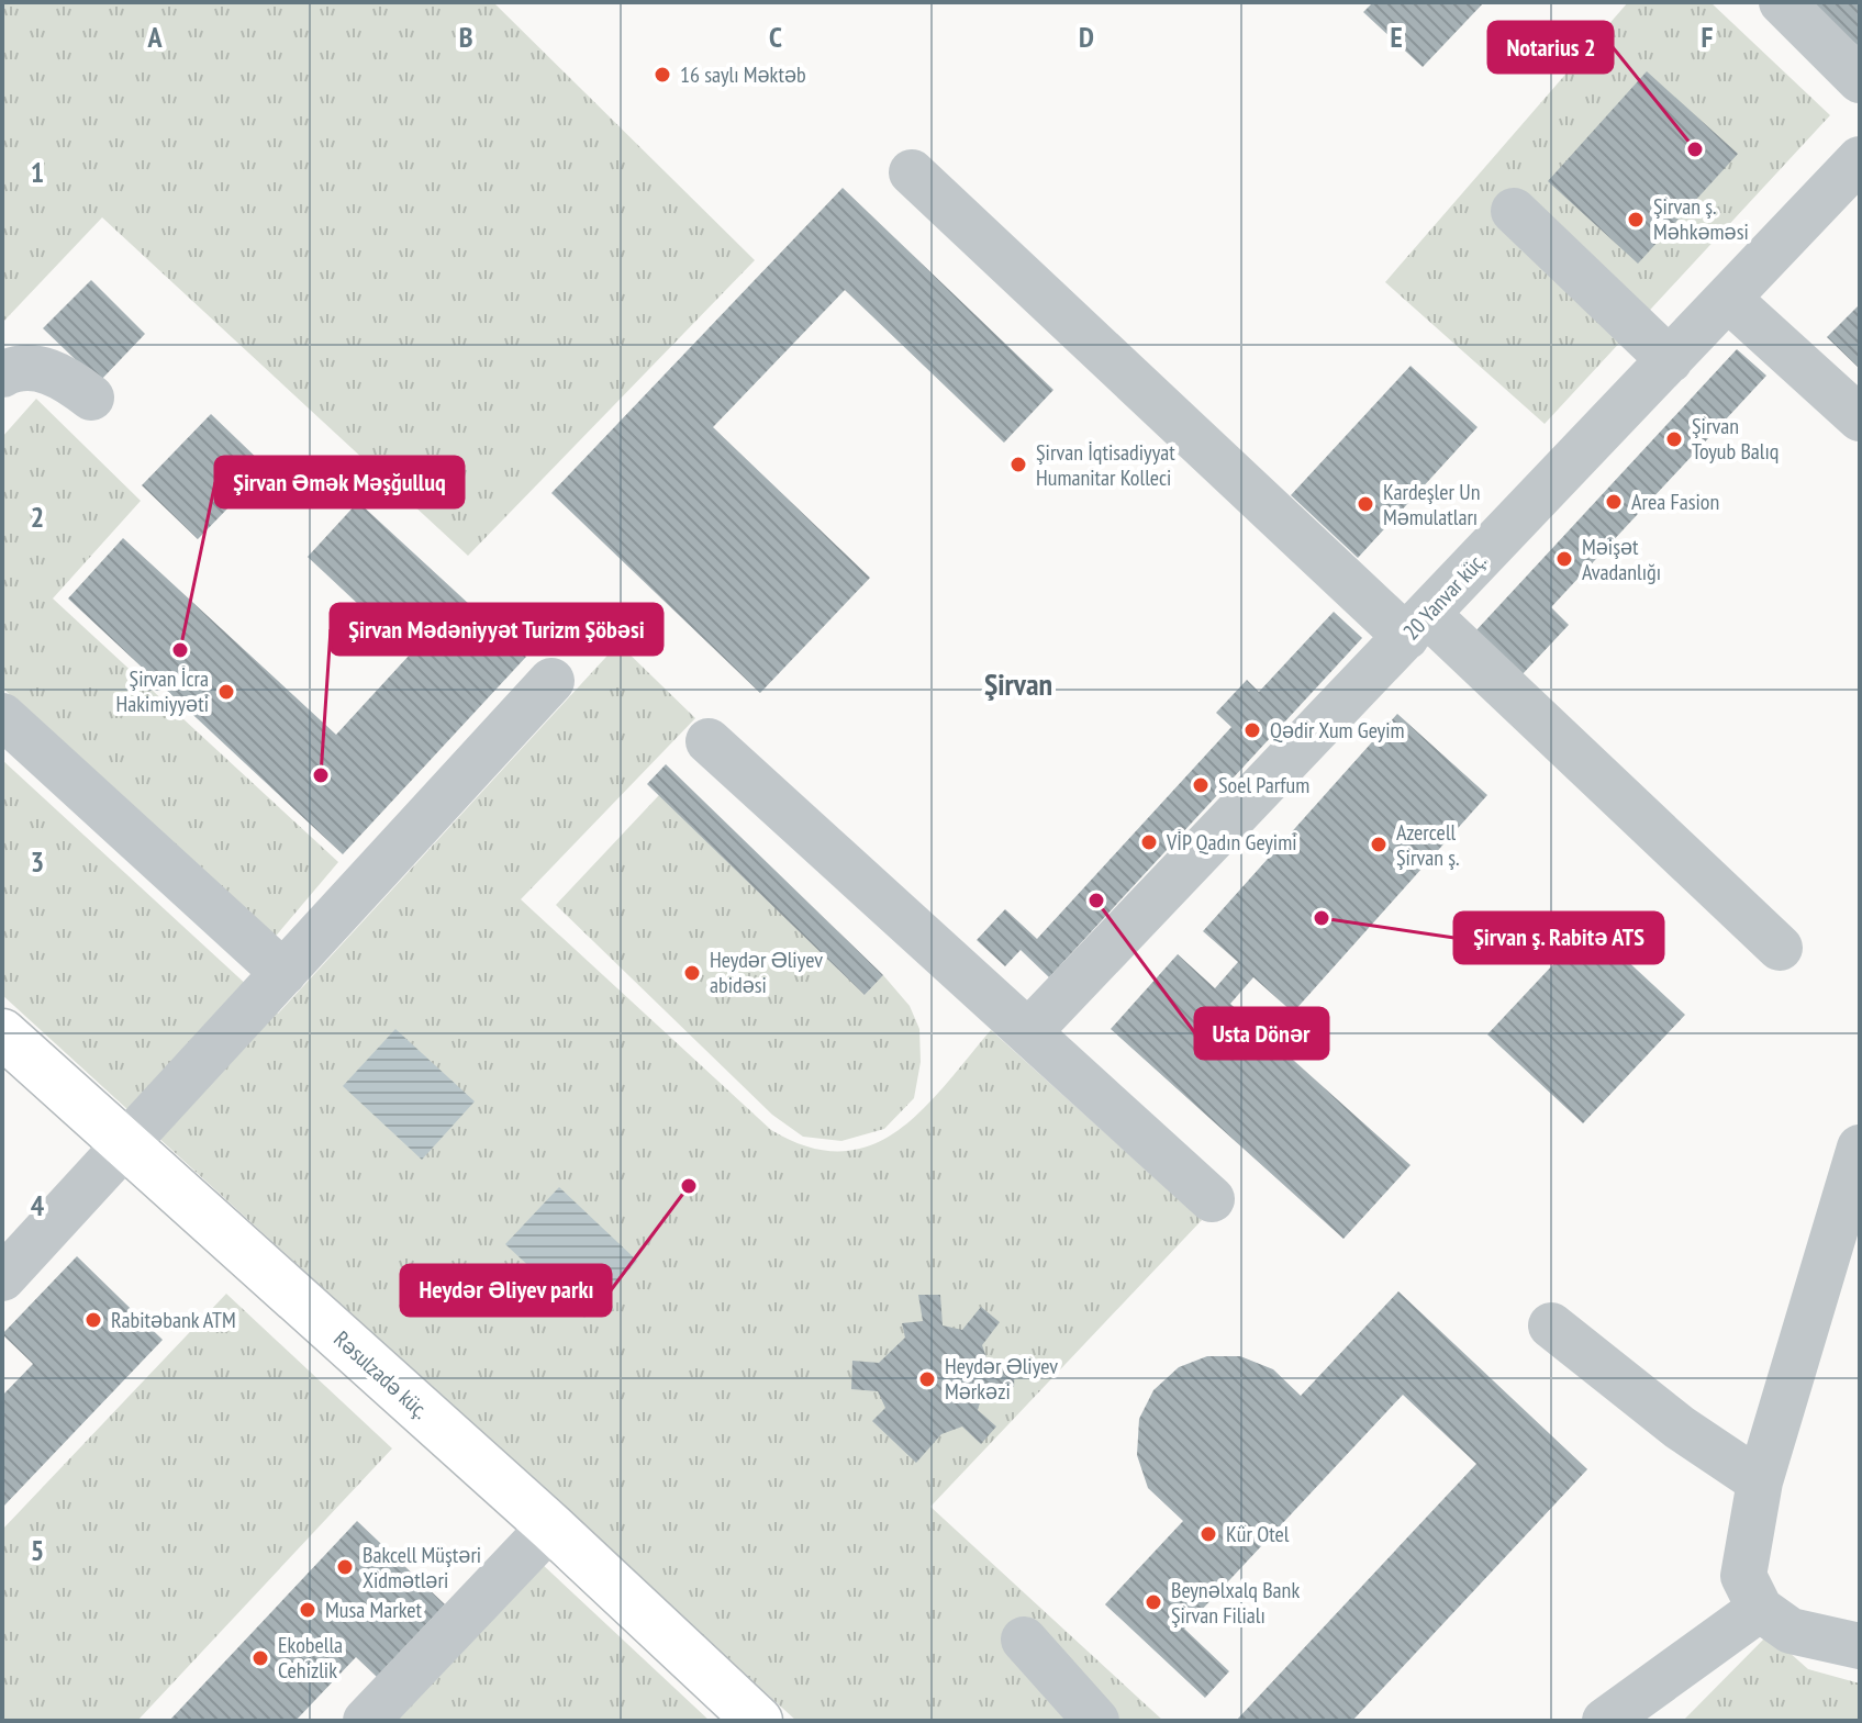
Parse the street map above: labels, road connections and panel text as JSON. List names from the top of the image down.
{
  "streets": {
    "main road": ["Rəsulzadə küç."],
    "street": ["20 Yanvar küç."]
  },
  "districts": ["Şirvan"],
  "places": [
    "16 saylı Məktəb",
    "Notarius 2",
    "Şirvan ş. Məhkəməsi",
    "Şirvan Toyub Balıq",
    "Şirvan İqtisadiyyat Humanitar Kolleci",
    "Area Fasion",
    "Kardeşler Un Məmulatları",
    "Məişət Avadanlığı",
    "Şirvan Əmək Məşğulluq",
    "Şirvan İcra Hakimiyyəti",
    "Qədir Xum Geyim",
    "Şirvan Mədəniyyət Turizm Şöbəsi",
    "Soel Parfum",
    "VİP Qadın Geyimi",
    "Azercell Şirvan ş.",
    "Usta Dönər",
    "Şirvan ş. Rabitə ATS",
    "Heydər Əliyev abidəsi",
    "Heydər Əliyev parkı",
    "Rabitəbank ATM",
    "Heydər Əliyev Mərkəzi",
    "Kür Otel",
    "Bakcell Müştəri Xidmətləri",
    "Beynəlxalq Bank Şirvan Filialı",
    "Musa Market",
    "Ekobella Cehizlik"
  ],
  "grid": {
    "columns": [
      "A",
      "B",
      "C",
      "D",
      "E",
      "F"
    ],
    "rows": [
      "1",
      "2",
      "3",
      "4",
      "5"
    ]
  }
}
